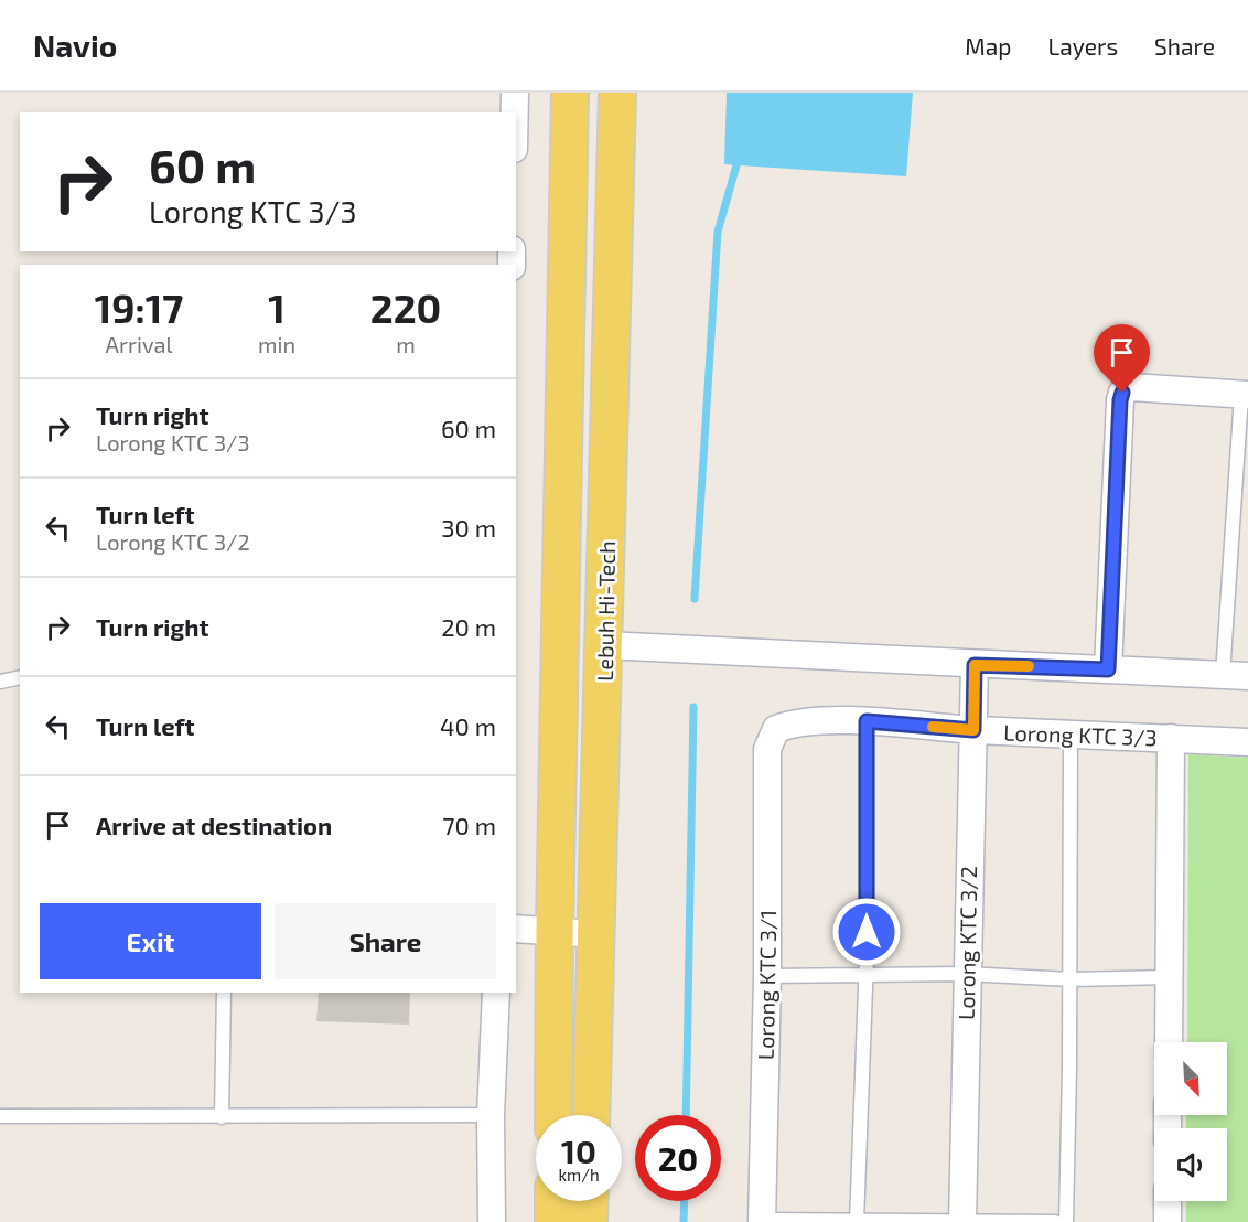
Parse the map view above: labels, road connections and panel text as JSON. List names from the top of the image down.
{
  "streets": {
    "main road": ["Lebuh Hi-Tech"],
    "street": ["Lorong KTC 3/3", "Lorong KTC 3/2", "Lorong KTC 3/1"]
  },
  "crossings": [
    ["Lorong KTC 3/3", "Lorong KTC 3/2"],
    ["Lorong KTC 3/3", "Lorong KTC 3/1"]
  ],
  "north": "bottom right",
  "page": {
    "header": "Navio",
    "nav": ["Map", "Layers", "Share"],
    "turn": ["60 m", "Lorong KTC 3/3"],
    "eta": [
      "19:17",
      "Arrival",
      "1",
      "min",
      "220",
      "m"
    ],
    "list": [
      {
        "name": "Turn right",
        "note": "Lorong KTC 3/3",
        "value": "60 m"
      },
      {
        "name": "Turn left",
        "note": "Lorong KTC 3/2",
        "value": "30 m"
      },
      {
        "name": "Turn right",
        "value": "20 m"
      },
      {
        "name": "Turn left",
        "value": "40 m"
      },
      {
        "name": "Arrive at destination",
        "value": "70 m"
      }
    ],
    "buttons": ["Exit", "Share"],
    "speed": "10 km/h",
    "limit": "20"
  }
}
